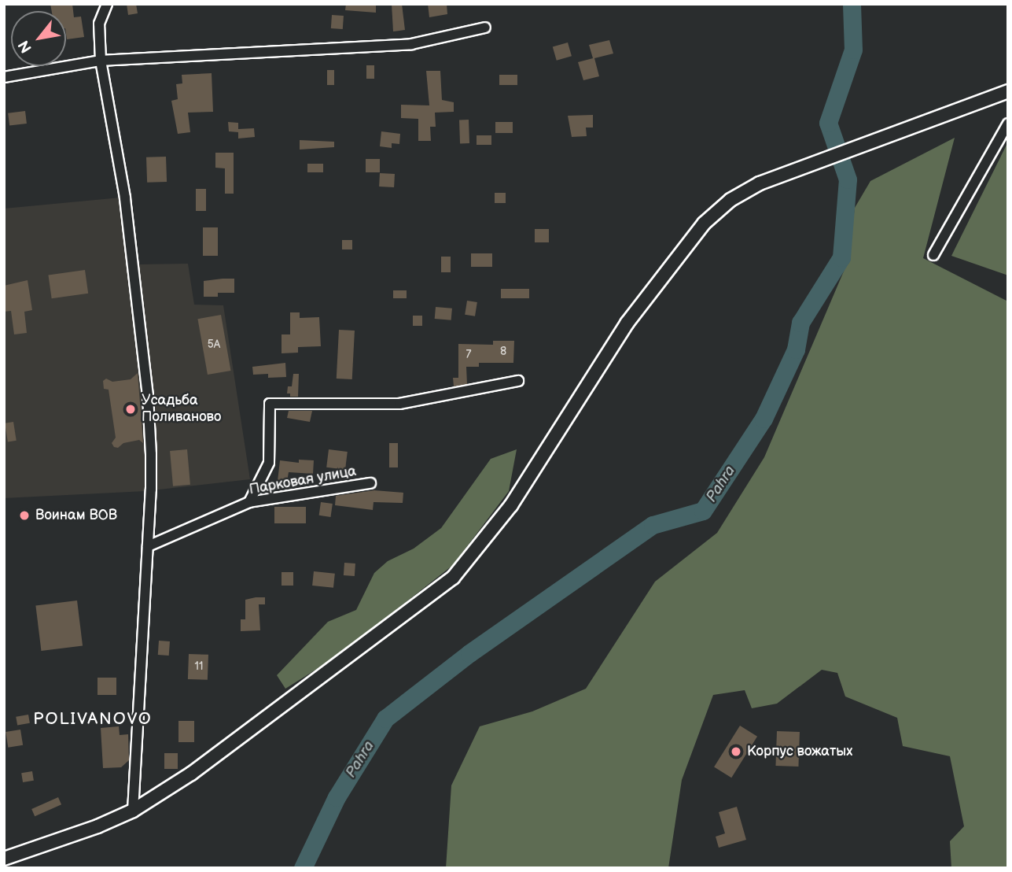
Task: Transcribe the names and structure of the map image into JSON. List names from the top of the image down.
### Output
{
  "streets": {
    "street": ["Парковая улица"]
  },
  "districts": ["POLIVANOVO"],
  "water": ["Pahra"],
  "places": ["Усадьба Поливаново", "Воинам ВОВ", "Корпус вожатых"],
  "house_numbers": [
    "5А",
    "8",
    "7",
    "11"
  ],
  "north": "bottom left"
}
